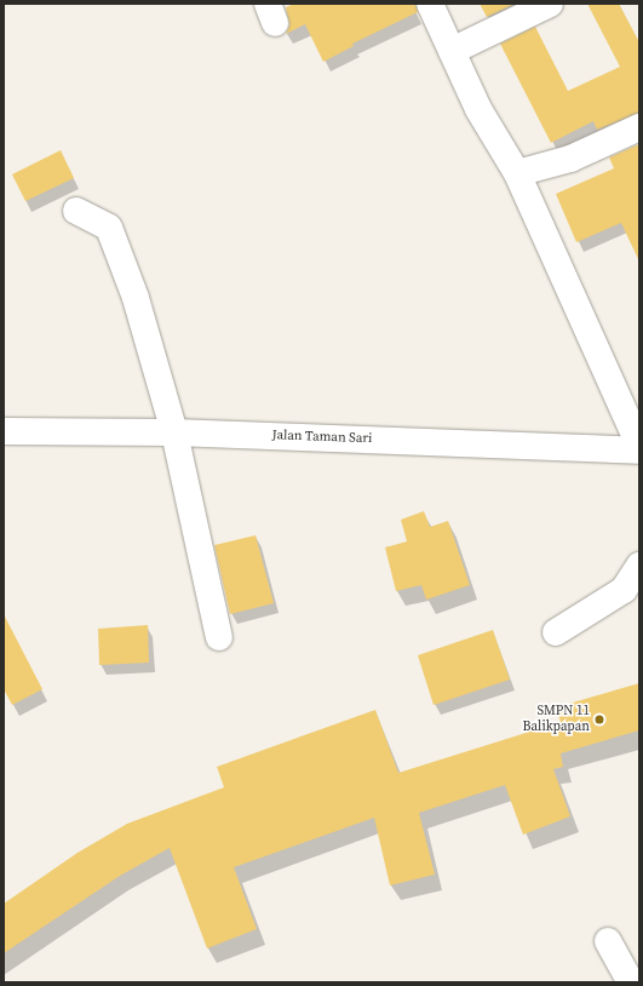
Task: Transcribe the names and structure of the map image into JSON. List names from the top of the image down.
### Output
{
  "streets": {
    "street": ["Jalan Taman Sari"]
  },
  "places": ["SMPN 11 Balikpapan"]
}
